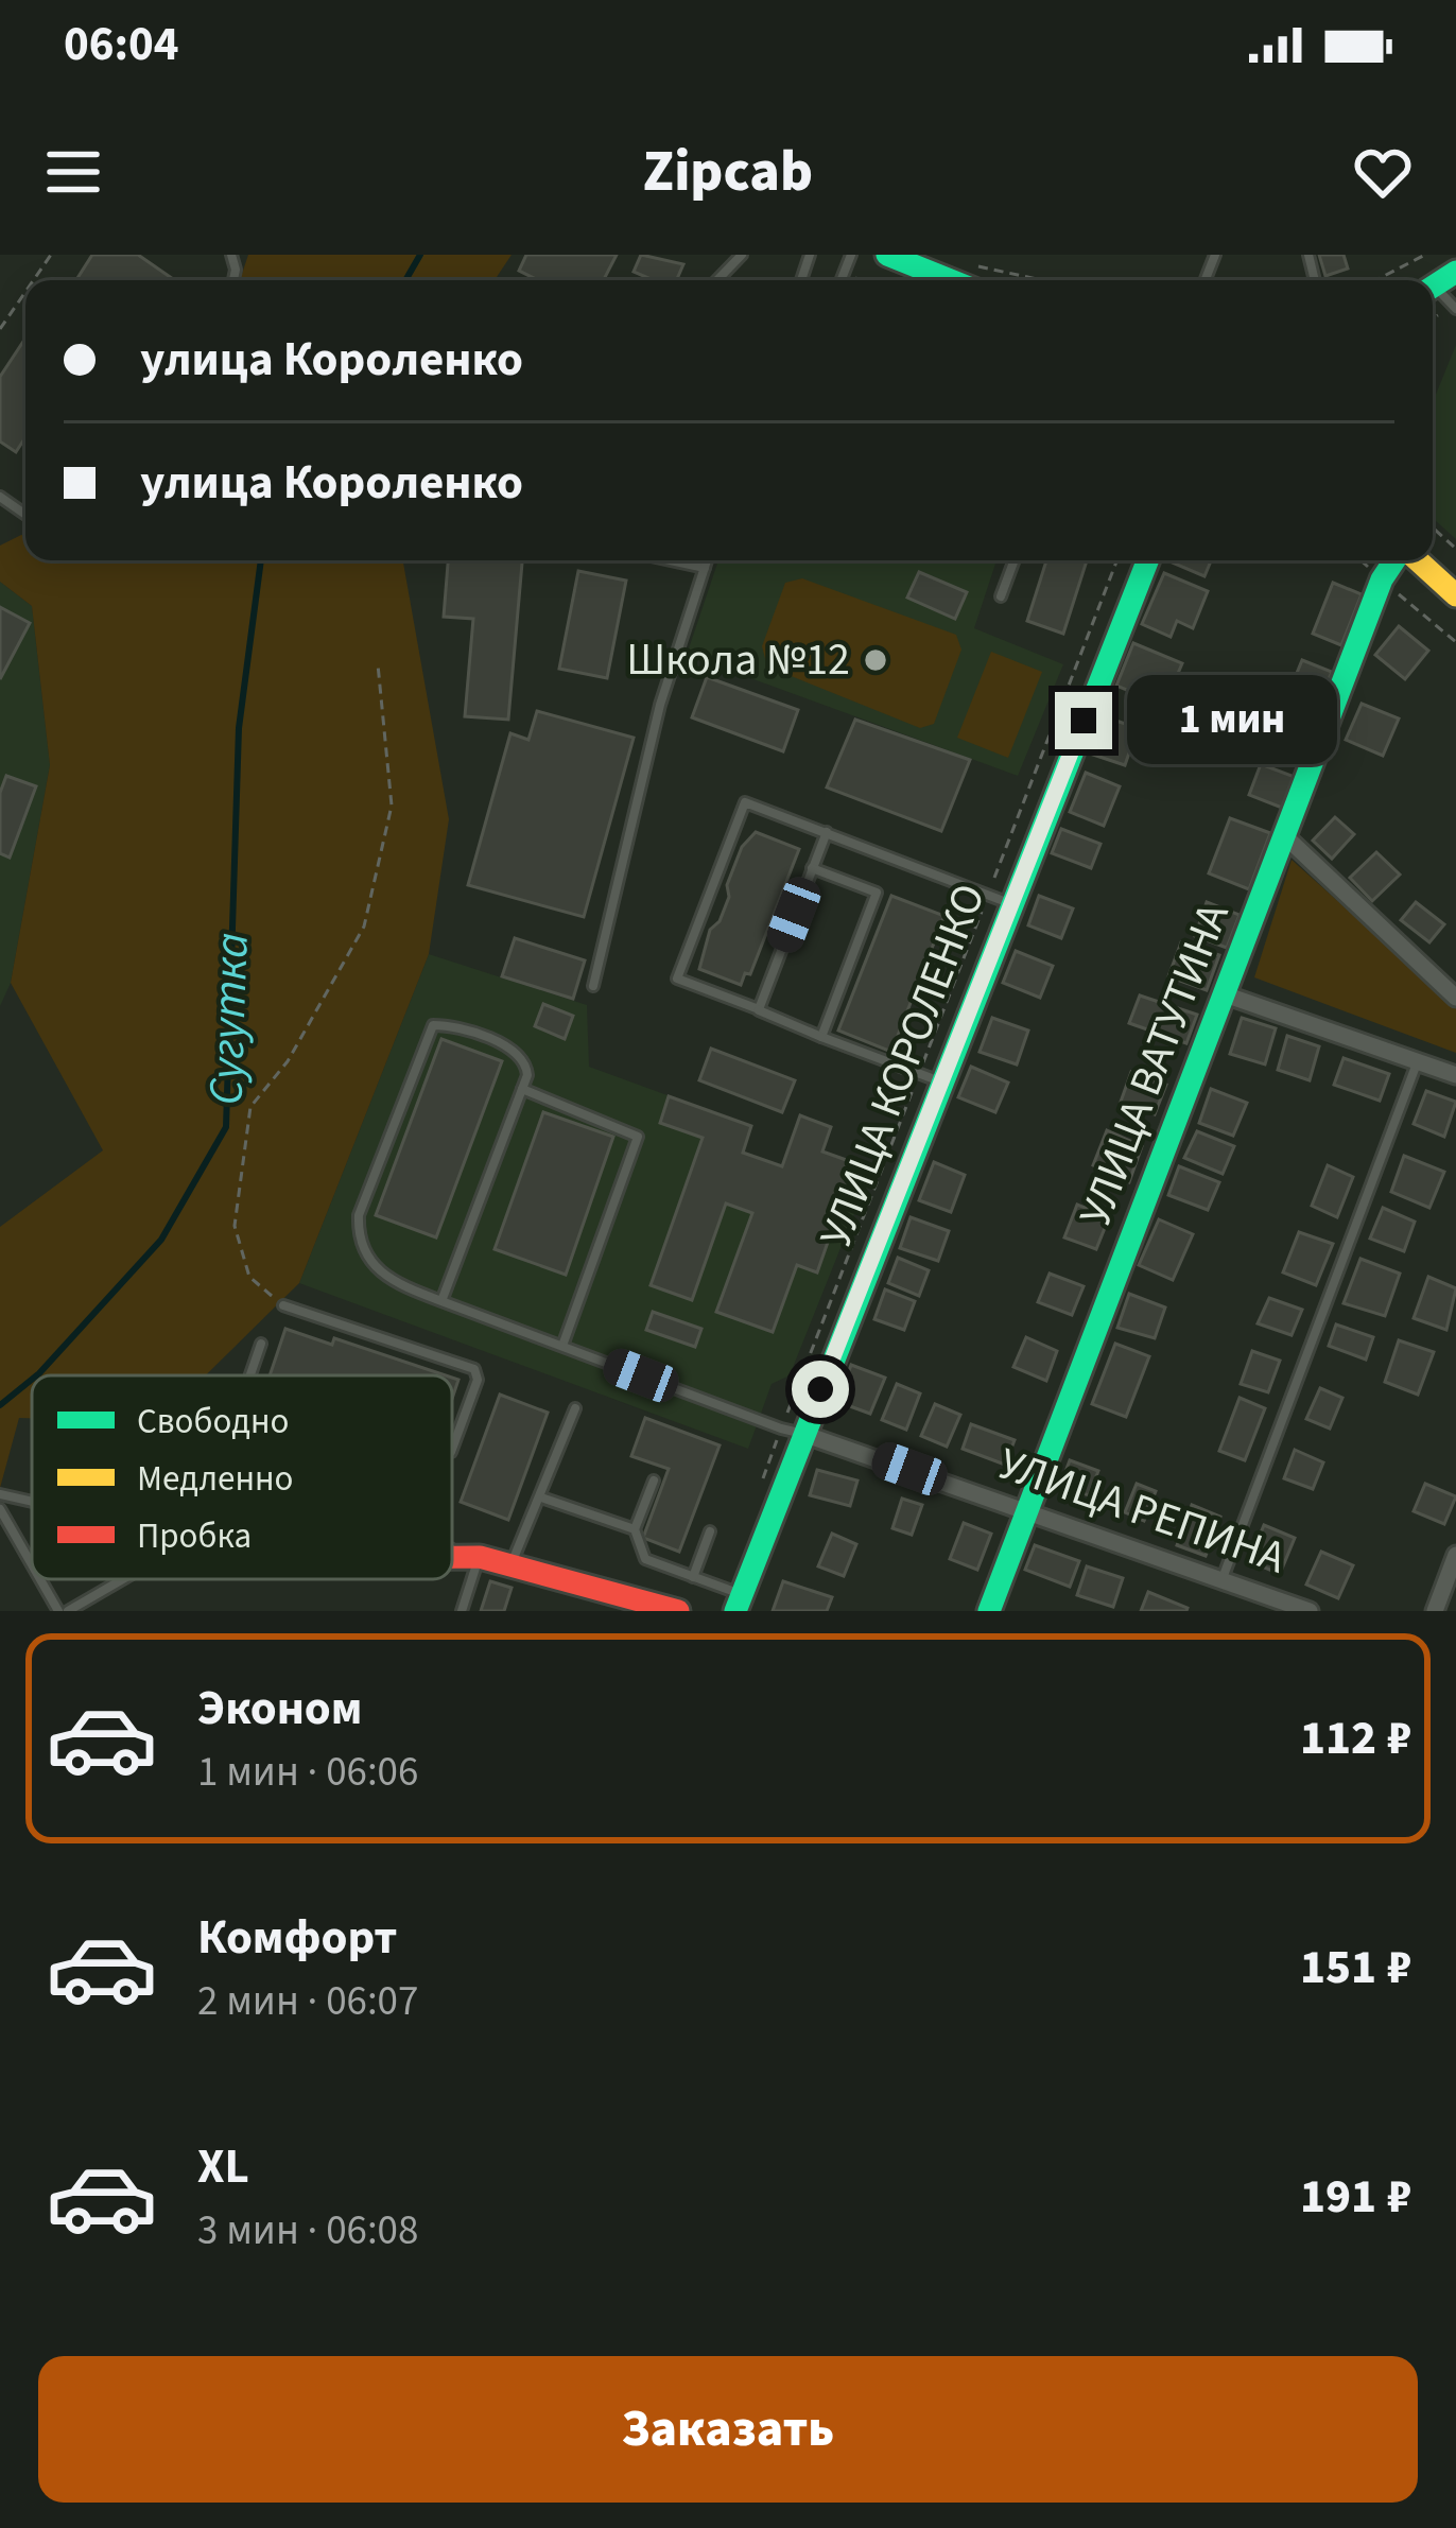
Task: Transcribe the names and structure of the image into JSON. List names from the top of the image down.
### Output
{
  "streets": {
    "street": ["УЛИЦА ВАТУТИНА", "УЛИЦА КОРОЛЕНКО", "УЛИЦА РЕПИНА"]
  },
  "crossings": [
    ["УЛИЦА ВАТУТИНА", "УЛИЦА РЕПИНА"],
    ["УЛИЦА КОРОЛЕНКО", "УЛИЦА РЕПИНА"]
  ],
  "water": ["Сугутка"],
  "places": ["Школа №12"],
  "legend": ["Свободно", "Медленно", "Пробка"],
  "page": {
    "status": "06:04",
    "header": "Zipcab",
    "banner": ["улица Короленко", "улица Короленко"],
    "bubble": "1 мин",
    "list": [
      {
        "name": "Эконом",
        "note": "1 мин · 06:06",
        "value": "112 ₽"
      },
      {
        "name": "Комфорт",
        "note": "2 мин · 06:07",
        "value": "151 ₽"
      },
      {
        "name": "XL",
        "note": "3 мин · 06:08",
        "value": "191 ₽"
      }
    ],
    "buttons": "Заказать"
  }
}
